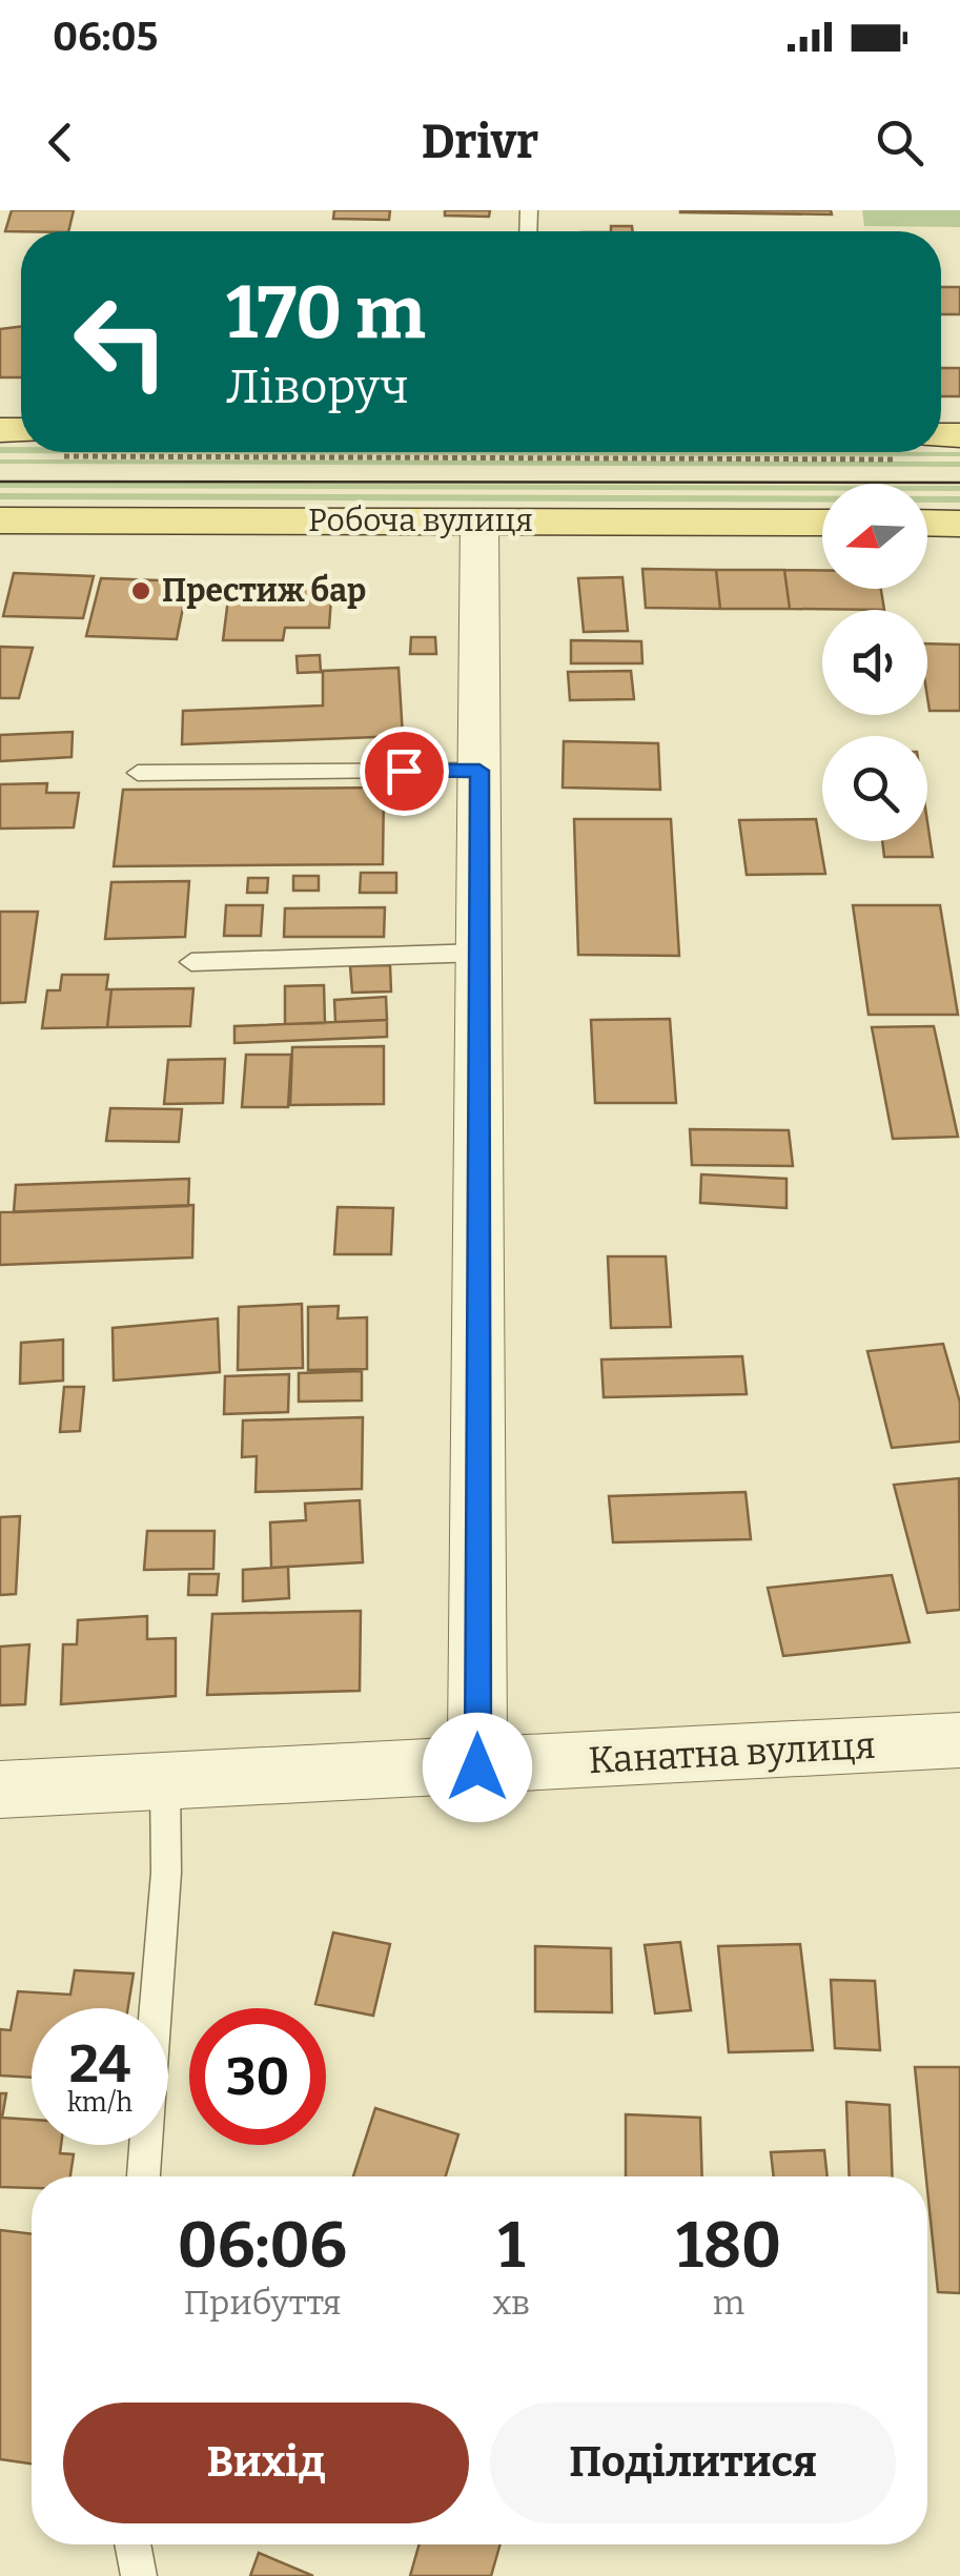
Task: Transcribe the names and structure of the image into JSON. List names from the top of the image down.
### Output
{
  "streets": {
    "main road": ["Робоча вулиця"],
    "street": ["Канатна вулиця"]
  },
  "places": ["Престиж бар"],
  "north": "left",
  "page": {
    "status": "06:05",
    "header": "Drivr",
    "turn": ["170 m", "Ліворуч"],
    "speed": "24 km/h",
    "limit": "30",
    "eta": [
      "06:06",
      "Прибуття",
      "1",
      "хв",
      "180",
      "m"
    ],
    "buttons": ["Вихід", "Поділитися"]
  }
}
